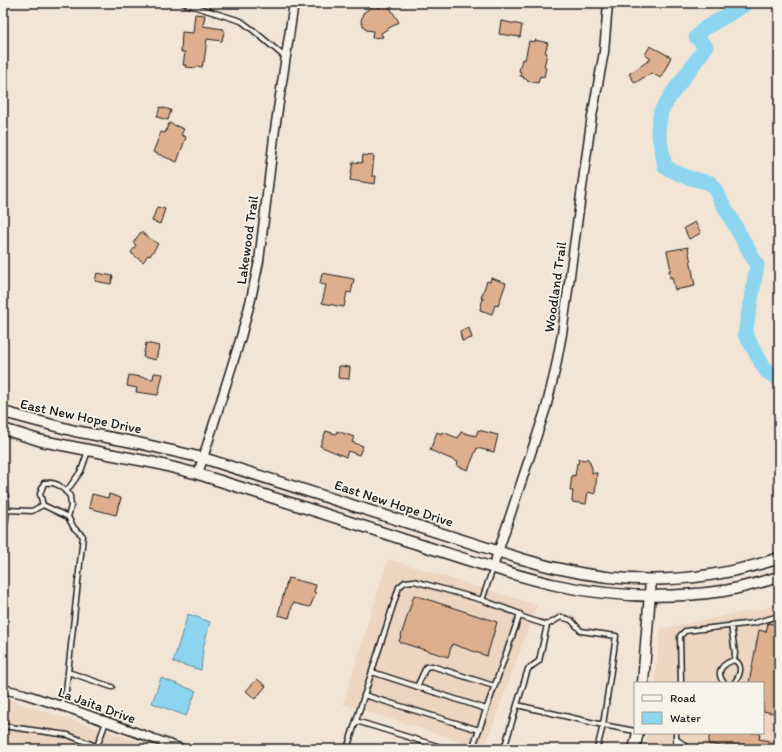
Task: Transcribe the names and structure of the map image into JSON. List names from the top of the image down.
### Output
{
  "streets": {
    "street": [
      "Lakewood Trail",
      "Woodland Trail",
      "East New Hope Drive",
      "La Jaita Drive"
    ]
  },
  "crossings": [
    ["Lakewood Trail", "East New Hope Drive"],
    ["Woodland Trail", "East New Hope Drive"]
  ],
  "legend": ["Road", "Water"]
}
